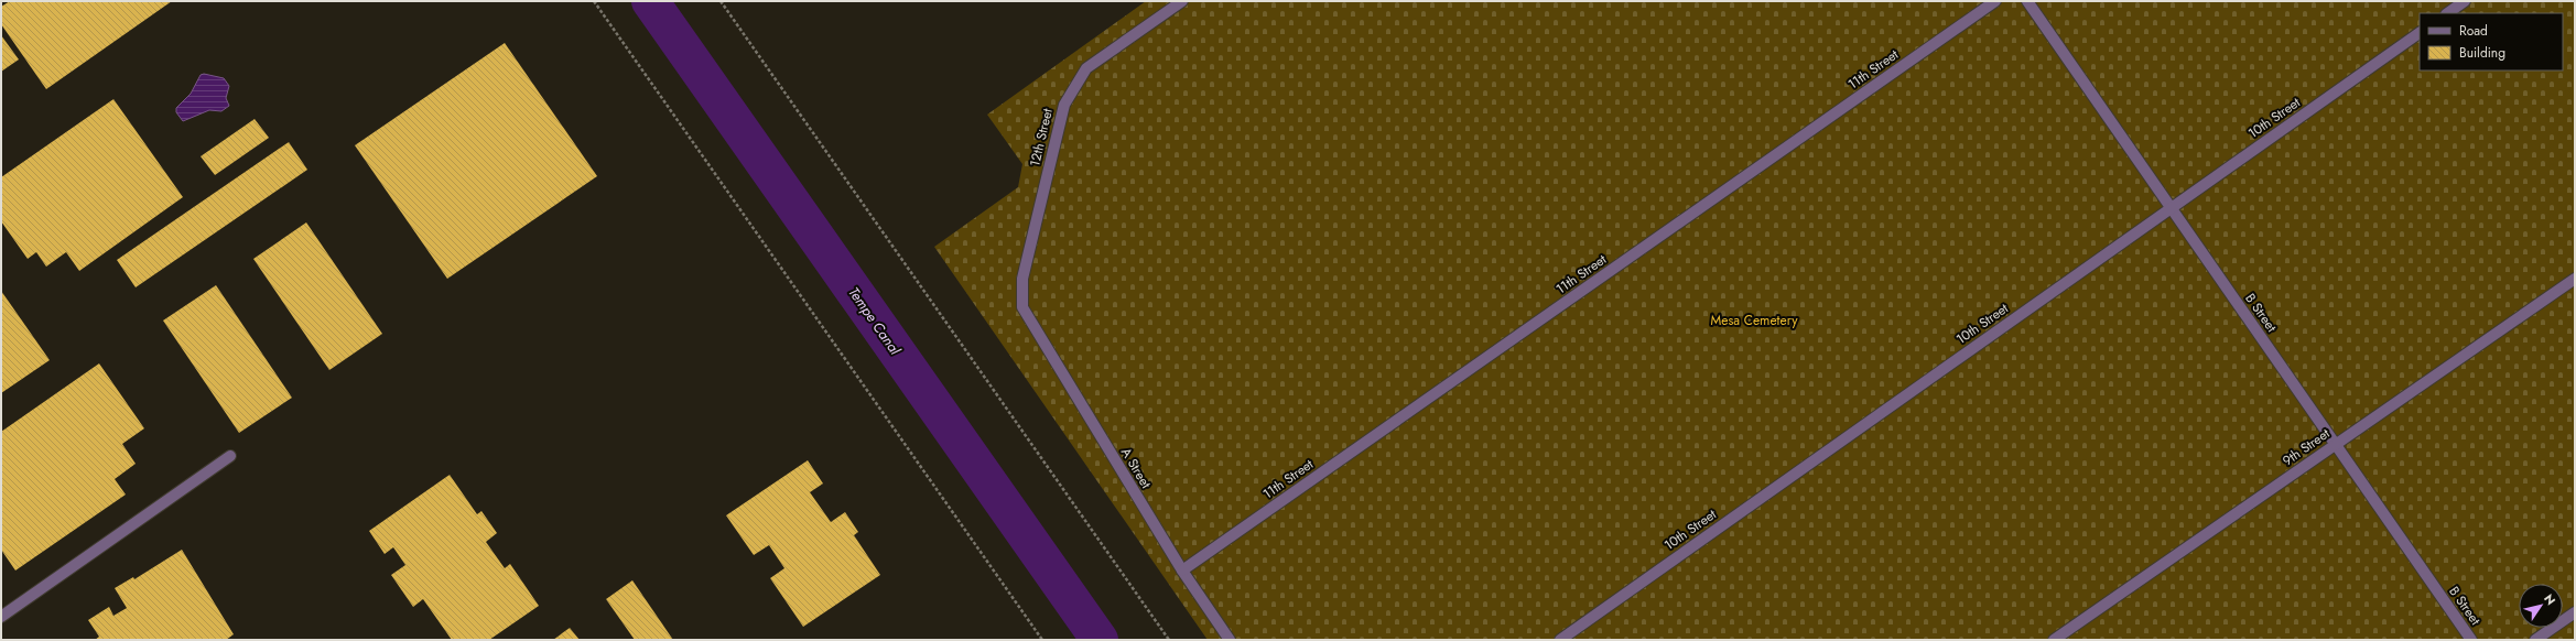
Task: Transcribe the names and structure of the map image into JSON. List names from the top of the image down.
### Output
{
  "streets": {
    "lane": [
      "11th Street",
      "10th Street",
      "12th Street",
      "B Street",
      "9th Street",
      "A Street"
    ]
  },
  "crossings": [
    ["11th Street", "A Street"],
    ["10th Street", "B Street"],
    ["12th Street", "A Street"],
    ["B Street", "9th Street"]
  ],
  "water": ["Tempe Canal"],
  "parks": ["Mesa Cemetery"],
  "legend": ["Road", "Building"],
  "north": "top right"
}
